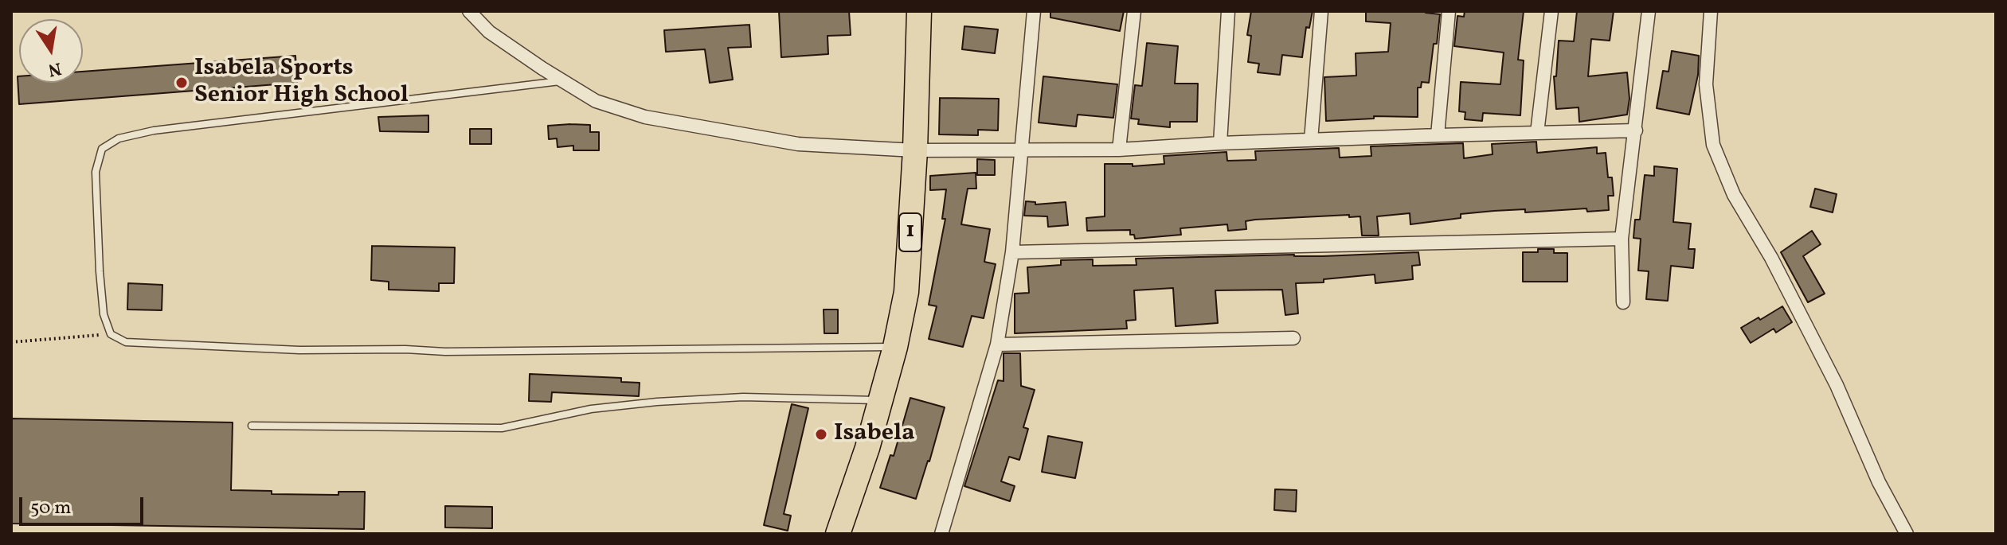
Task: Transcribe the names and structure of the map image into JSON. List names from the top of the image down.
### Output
{
  "streets": {
    "highway": ["1"]
  },
  "places": ["Isabela Sports Senior High School", "Isabela"],
  "scale_bar": "50 m",
  "north": "bottom"
}
